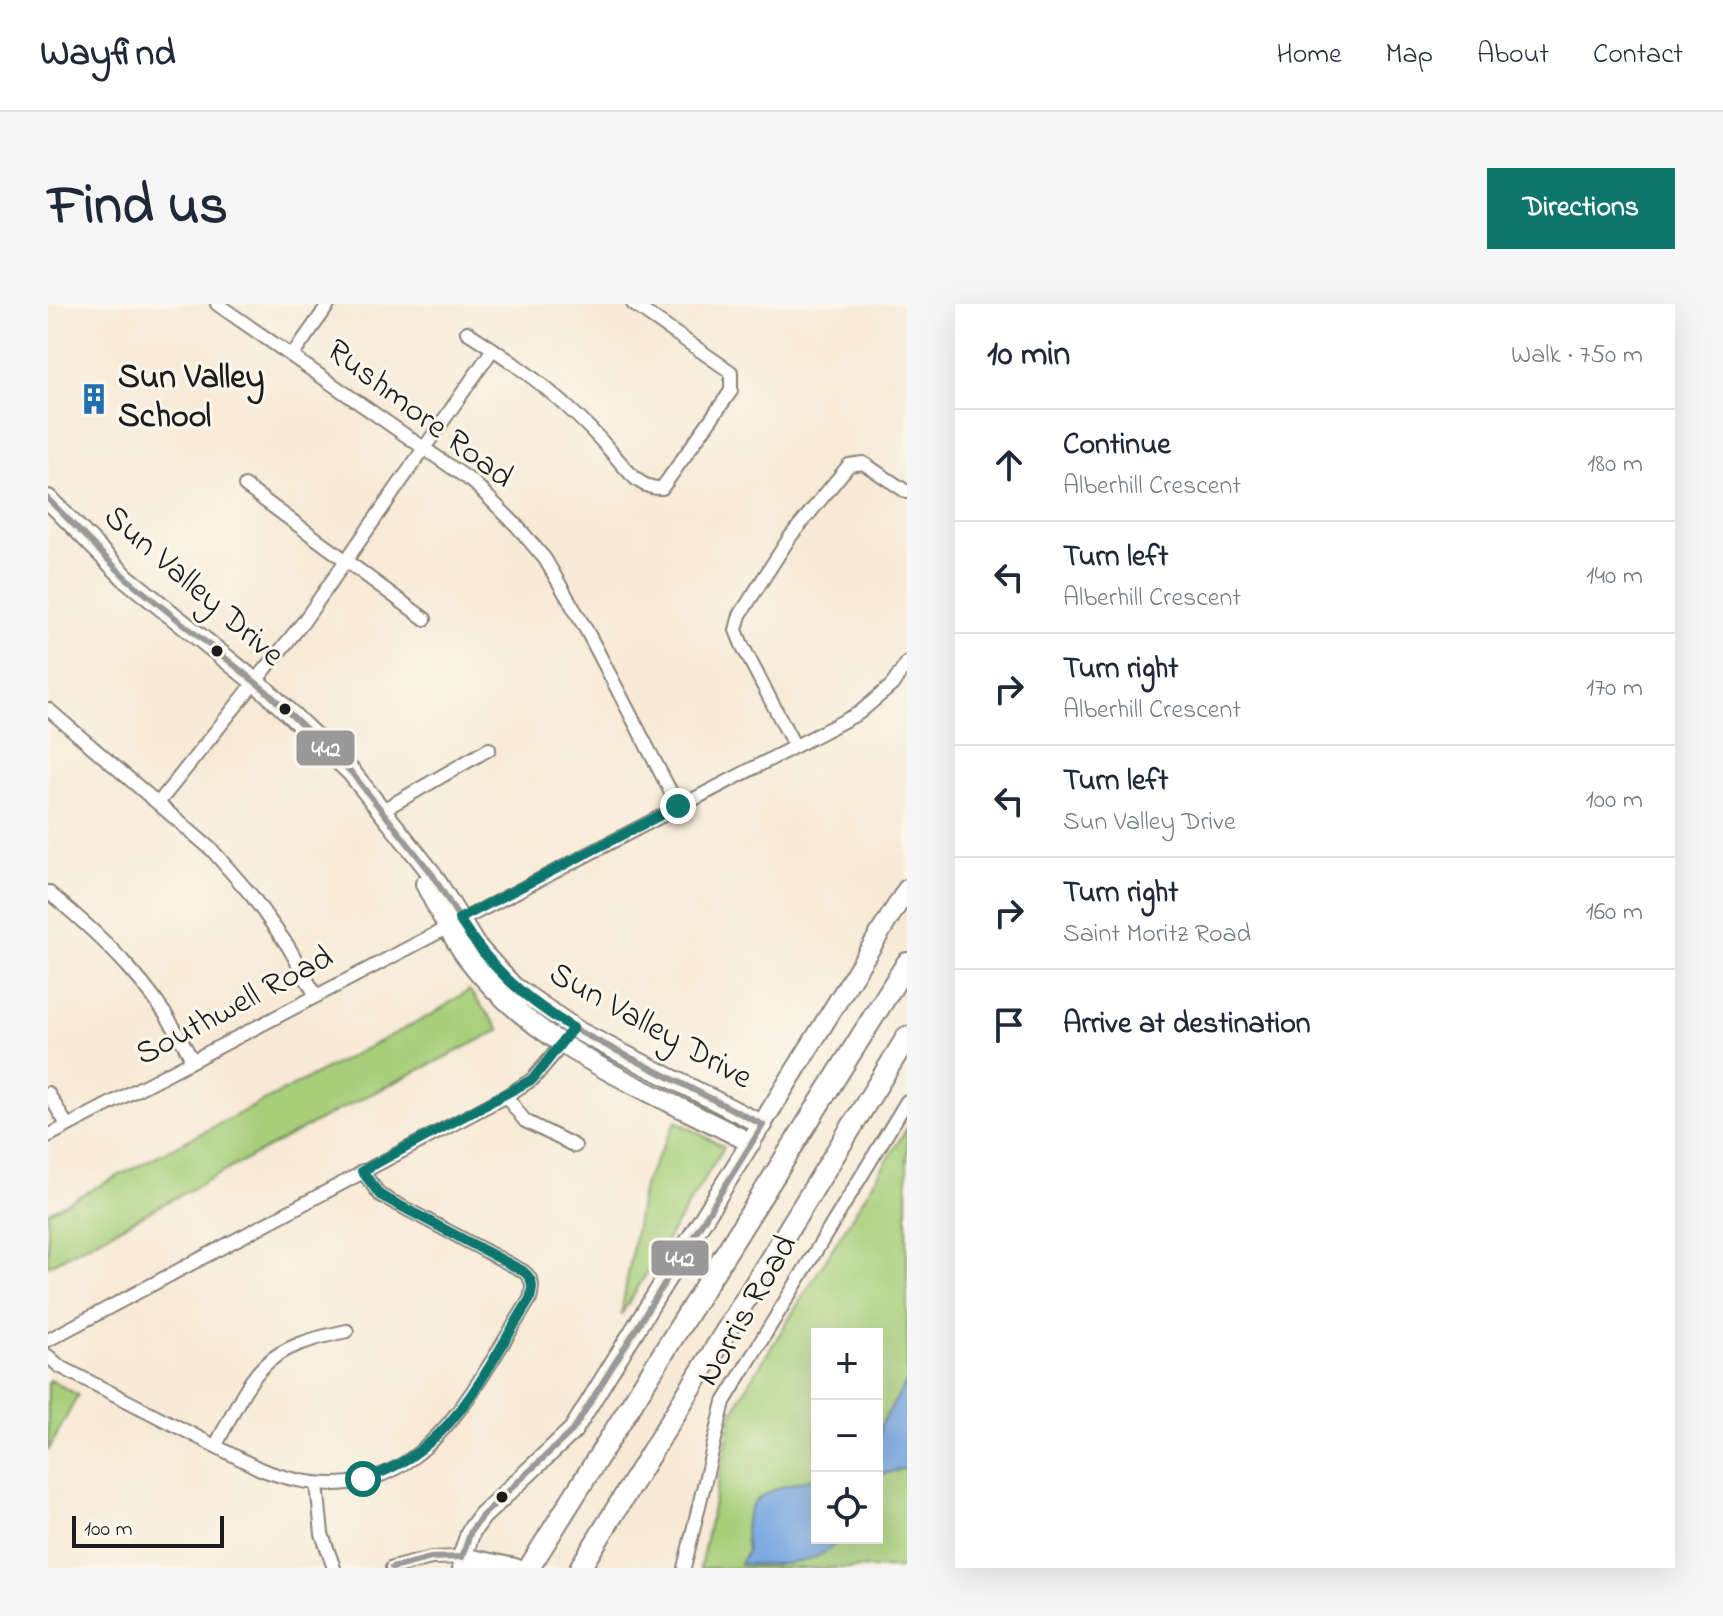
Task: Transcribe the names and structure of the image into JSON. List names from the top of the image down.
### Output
{
  "streets": {
    "street": [
      "Rushmore Road",
      "Sun Valley Drive",
      "Southwell Road",
      "Norris Road"
    ]
  },
  "crossings": [
    ["Rushmore Road", "Southwell Road"],
    ["Sun Valley Drive", "Southwell Road"]
  ],
  "places": {
    "building": ["Sun Valley School"]
  },
  "lines": ["transit line 442"],
  "scale_bar": "100 m",
  "page": {
    "header": "Wayfind",
    "nav": [
      "Home",
      "Map",
      "About",
      "Contact"
    ],
    "title": "Find us",
    "buttons": "Directions",
    "heading": ["10 min", "Walk · 750 m"],
    "list": [
      ["Continue", "Alberhill Crescent", "180 m"],
      ["Turn left", "Alberhill Crescent", "140 m"],
      ["Turn right", "Alberhill Crescent", "170 m"],
      ["Turn left", "Sun Valley Drive", "100 m"],
      ["Turn right", "Saint Moritz Road", "160 m"],
      "Arrive at destination"
    ],
    "map_buttons": ["+", "−"],
    "scale": "100 m"
  }
}
